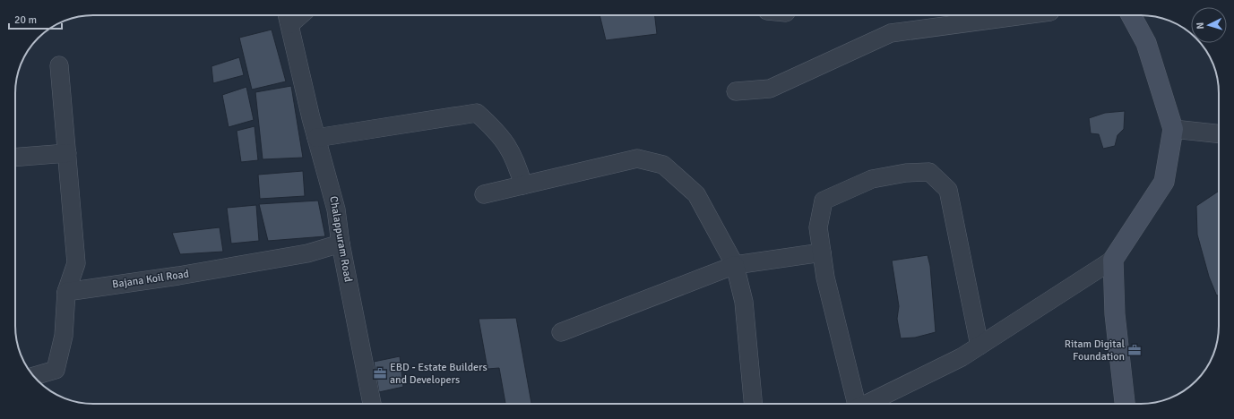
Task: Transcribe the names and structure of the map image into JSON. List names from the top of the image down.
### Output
{
  "streets": {
    "street": ["Chalappuram Road", "Bajana Koil Road"]
  },
  "crossings": [
    ["Chalappuram Road", "Bajana Koil Road"]
  ],
  "places": {
    "office": ["Ritam Digital Foundation", "EBD - Estate Builders and Developers"]
  },
  "scale_bar": "20 m",
  "north": "left"
}
